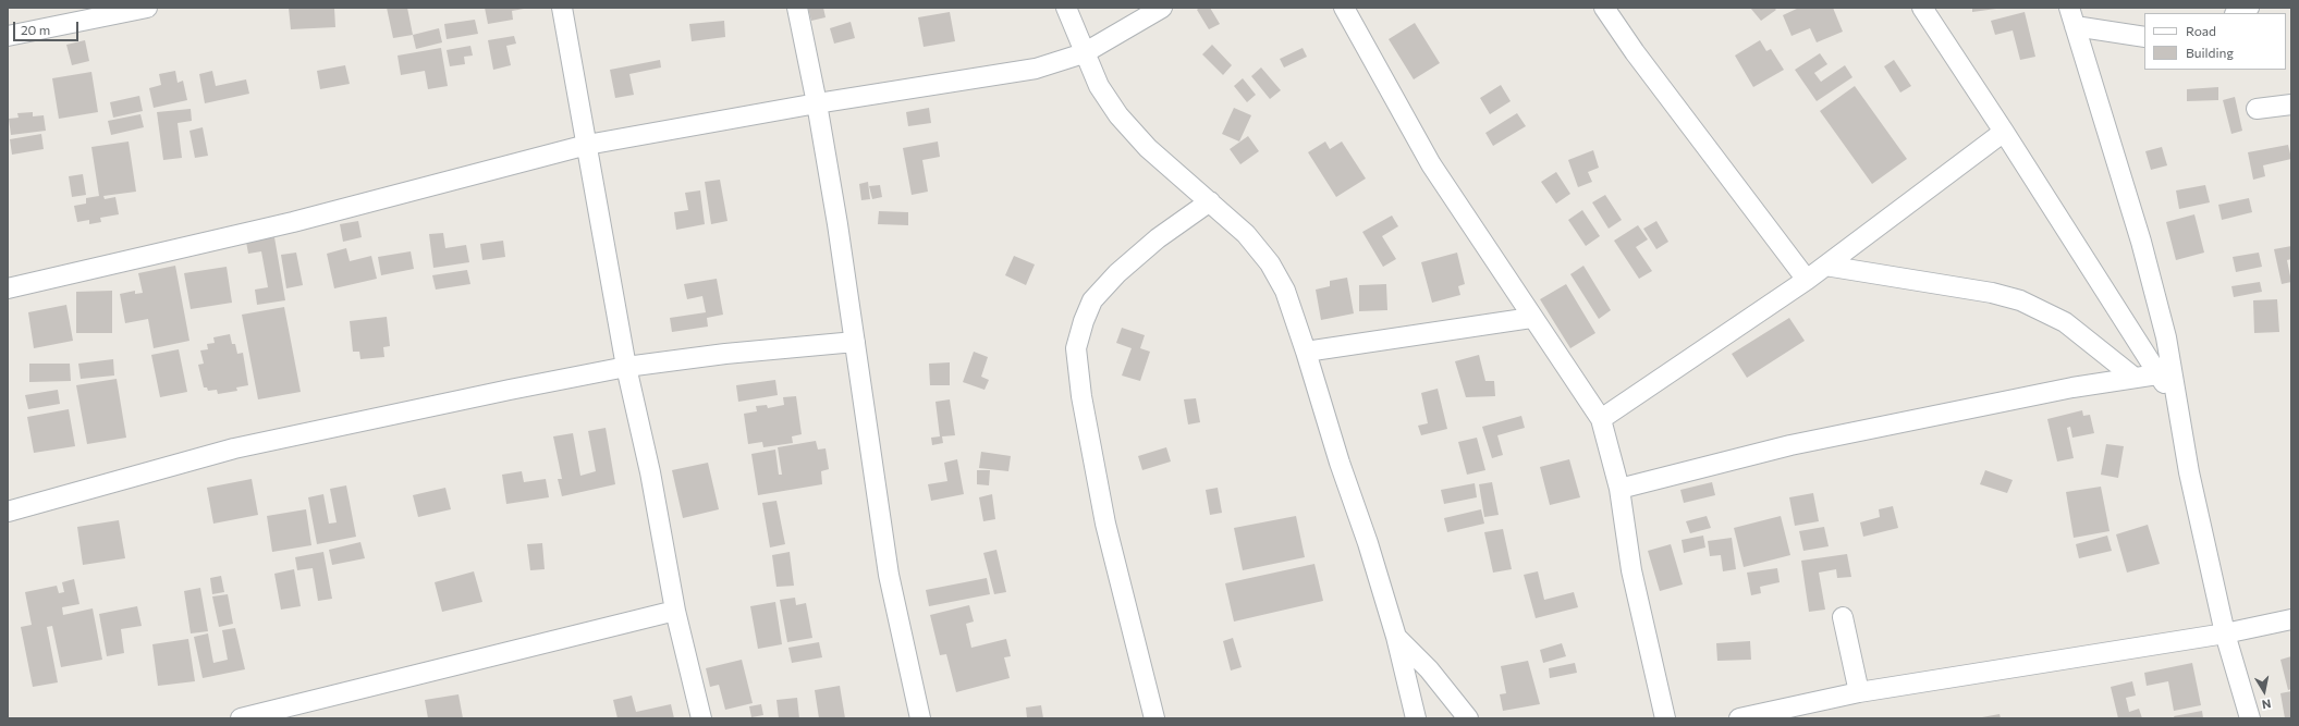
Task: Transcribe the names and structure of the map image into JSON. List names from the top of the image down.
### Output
{
  "legend": ["Road", "Building"],
  "scale_bar": "20 m",
  "north": "bottom"
}
